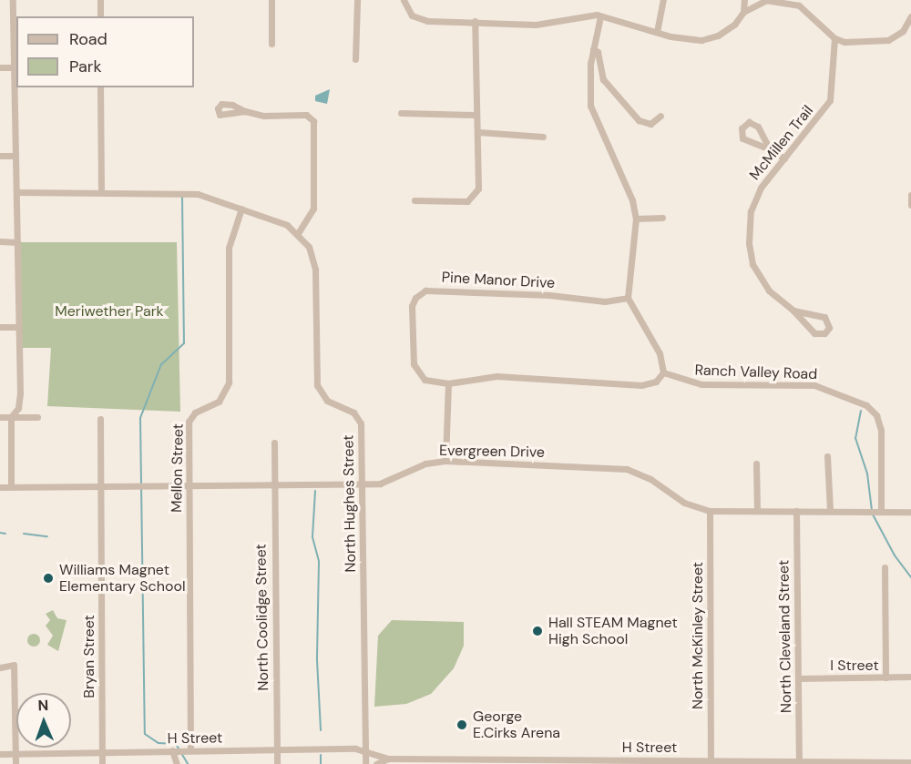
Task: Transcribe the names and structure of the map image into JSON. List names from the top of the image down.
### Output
{
  "streets": {
    "street": [
      "McMillen Trail",
      "Pine Manor Drive",
      "Ranch Valley Road",
      "Evergreen Drive",
      "Mellon Street",
      "North Hughes Street",
      "North Coolidge Street",
      "North McKinley Street",
      "North Cleveland Street",
      "Bryan Street",
      "I Street",
      "H Street"
    ]
  },
  "crossings": [
    ["Pine Manor Drive", "Ranch Valley Road"],
    ["Ranch Valley Road", "Evergreen Drive"],
    ["Evergreen Drive", "Mellon Street"],
    ["Evergreen Drive", "North Hughes Street"],
    ["Evergreen Drive", "North Coolidge Street"],
    ["Evergreen Drive", "North McKinley Street"],
    ["Evergreen Drive", "North Cleveland Street"],
    ["Evergreen Drive", "Bryan Street"],
    ["Mellon Street", "H Street"],
    ["North Hughes Street", "H Street"],
    ["North Coolidge Street", "H Street"],
    ["North McKinley Street", "H Street"],
    ["North Cleveland Street", "I Street"],
    ["North Cleveland Street", "H Street"],
    ["Bryan Street", "H Street"]
  ],
  "parks": ["Meriwether Park"],
  "places": ["Williams Magnet Elementary School", "Hall STEAM Magnet High School", "George E.Cirks Arena"],
  "legend": ["Road", "Park"],
  "north": "top"
}
